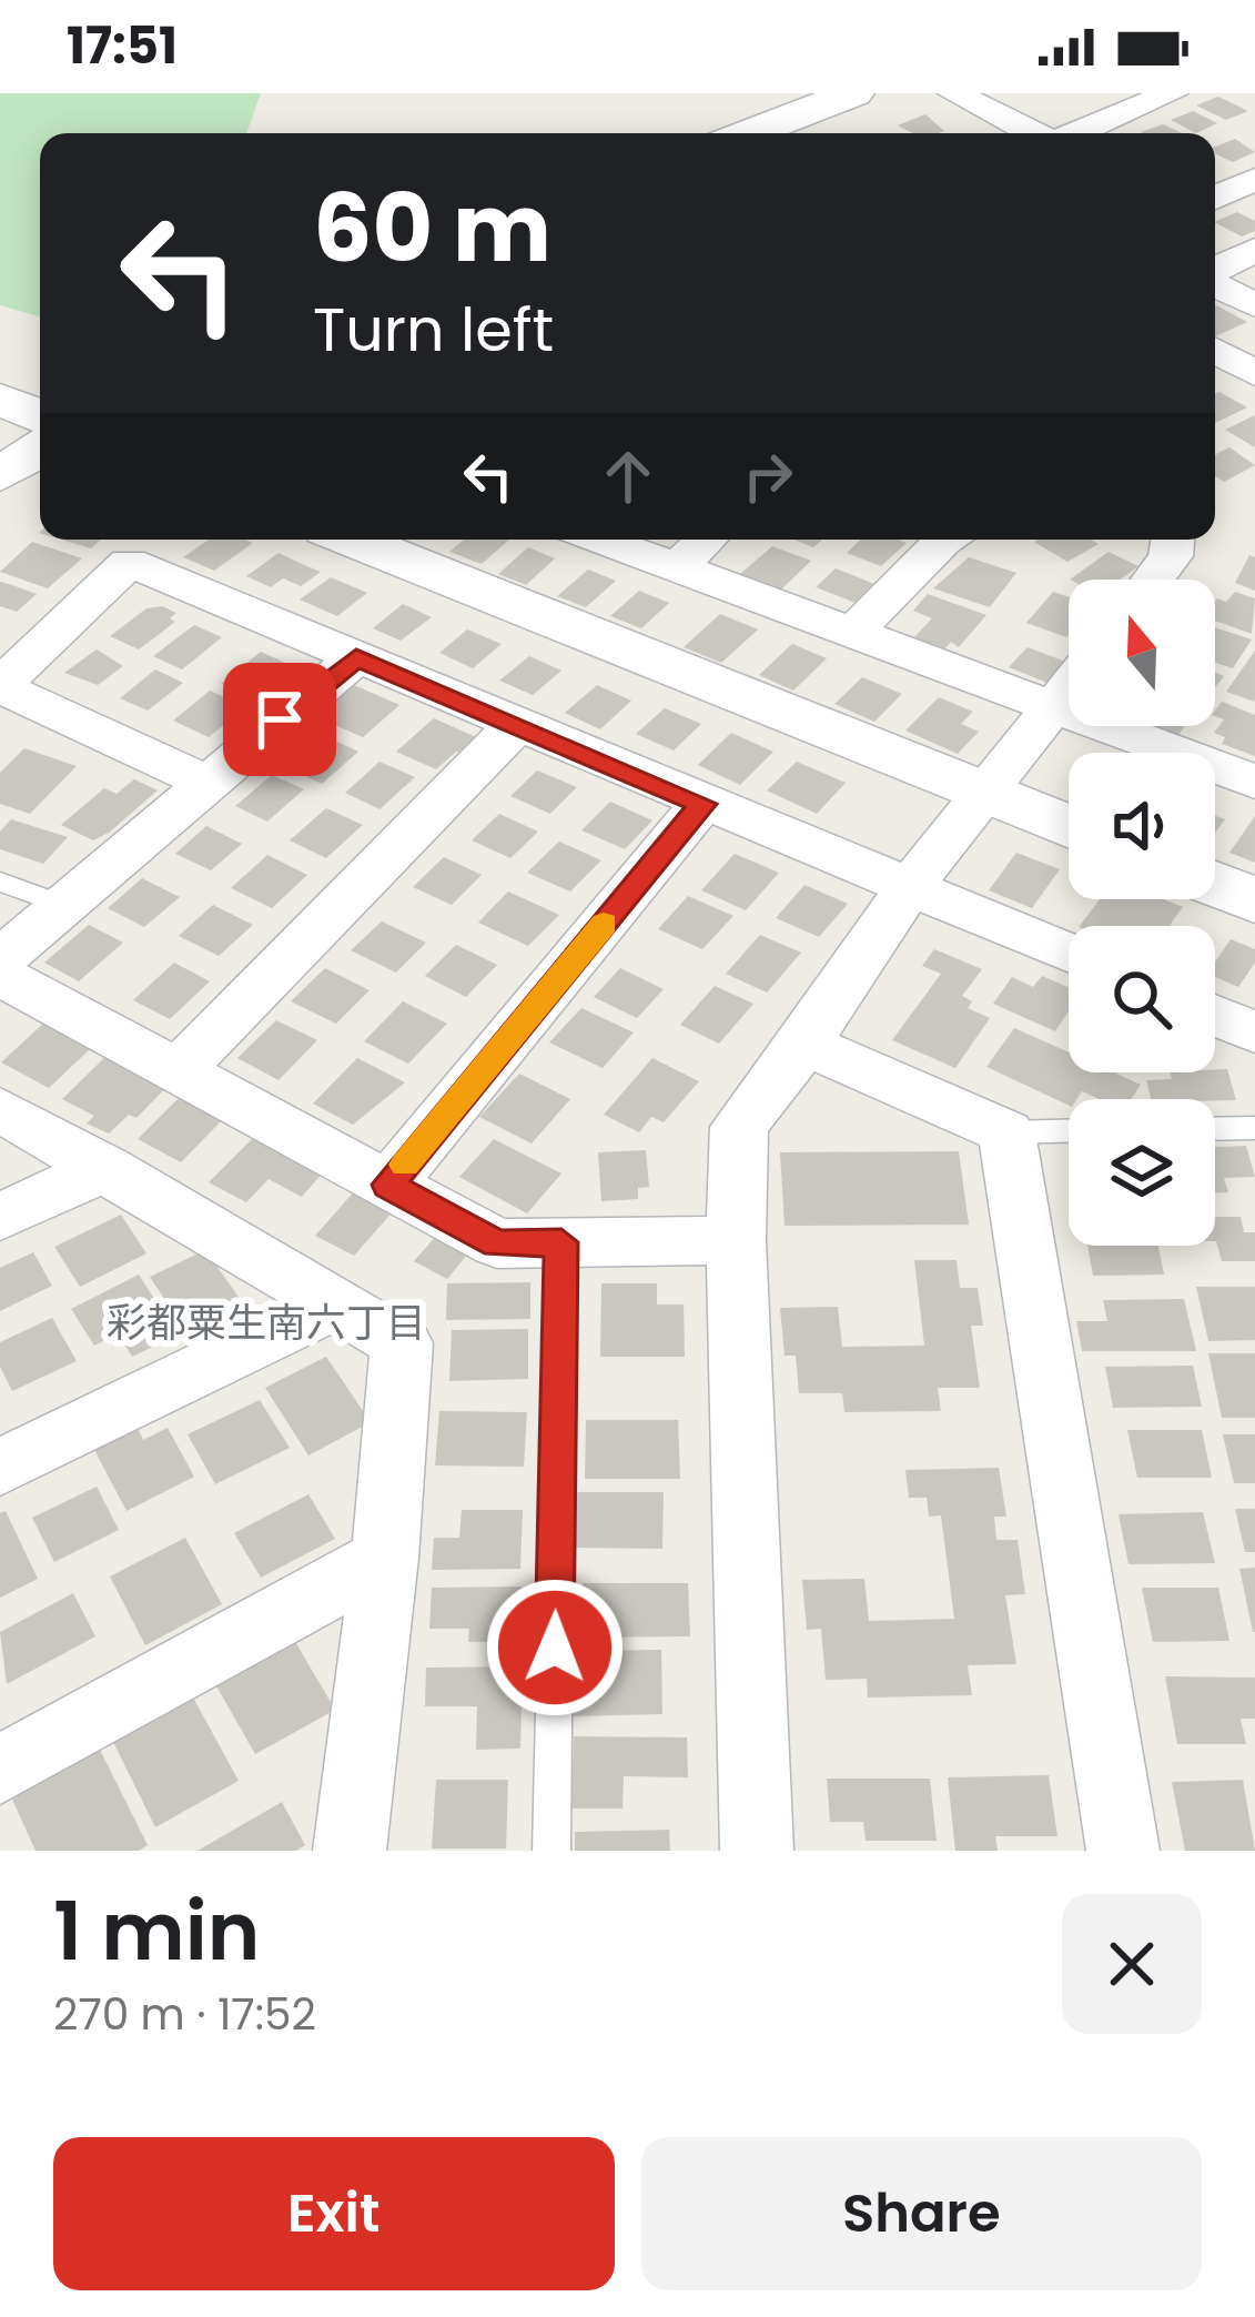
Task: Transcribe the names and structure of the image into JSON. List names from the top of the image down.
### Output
{
  "districts": ["彩都粟生南六丁目"],
  "north": "top",
  "page": {
    "status": "17:51",
    "turn": ["60 m", "Turn left"],
    "heading": ["1 min", "270 m · 17:52"],
    "buttons": ["Exit", "Share"]
  }
}
